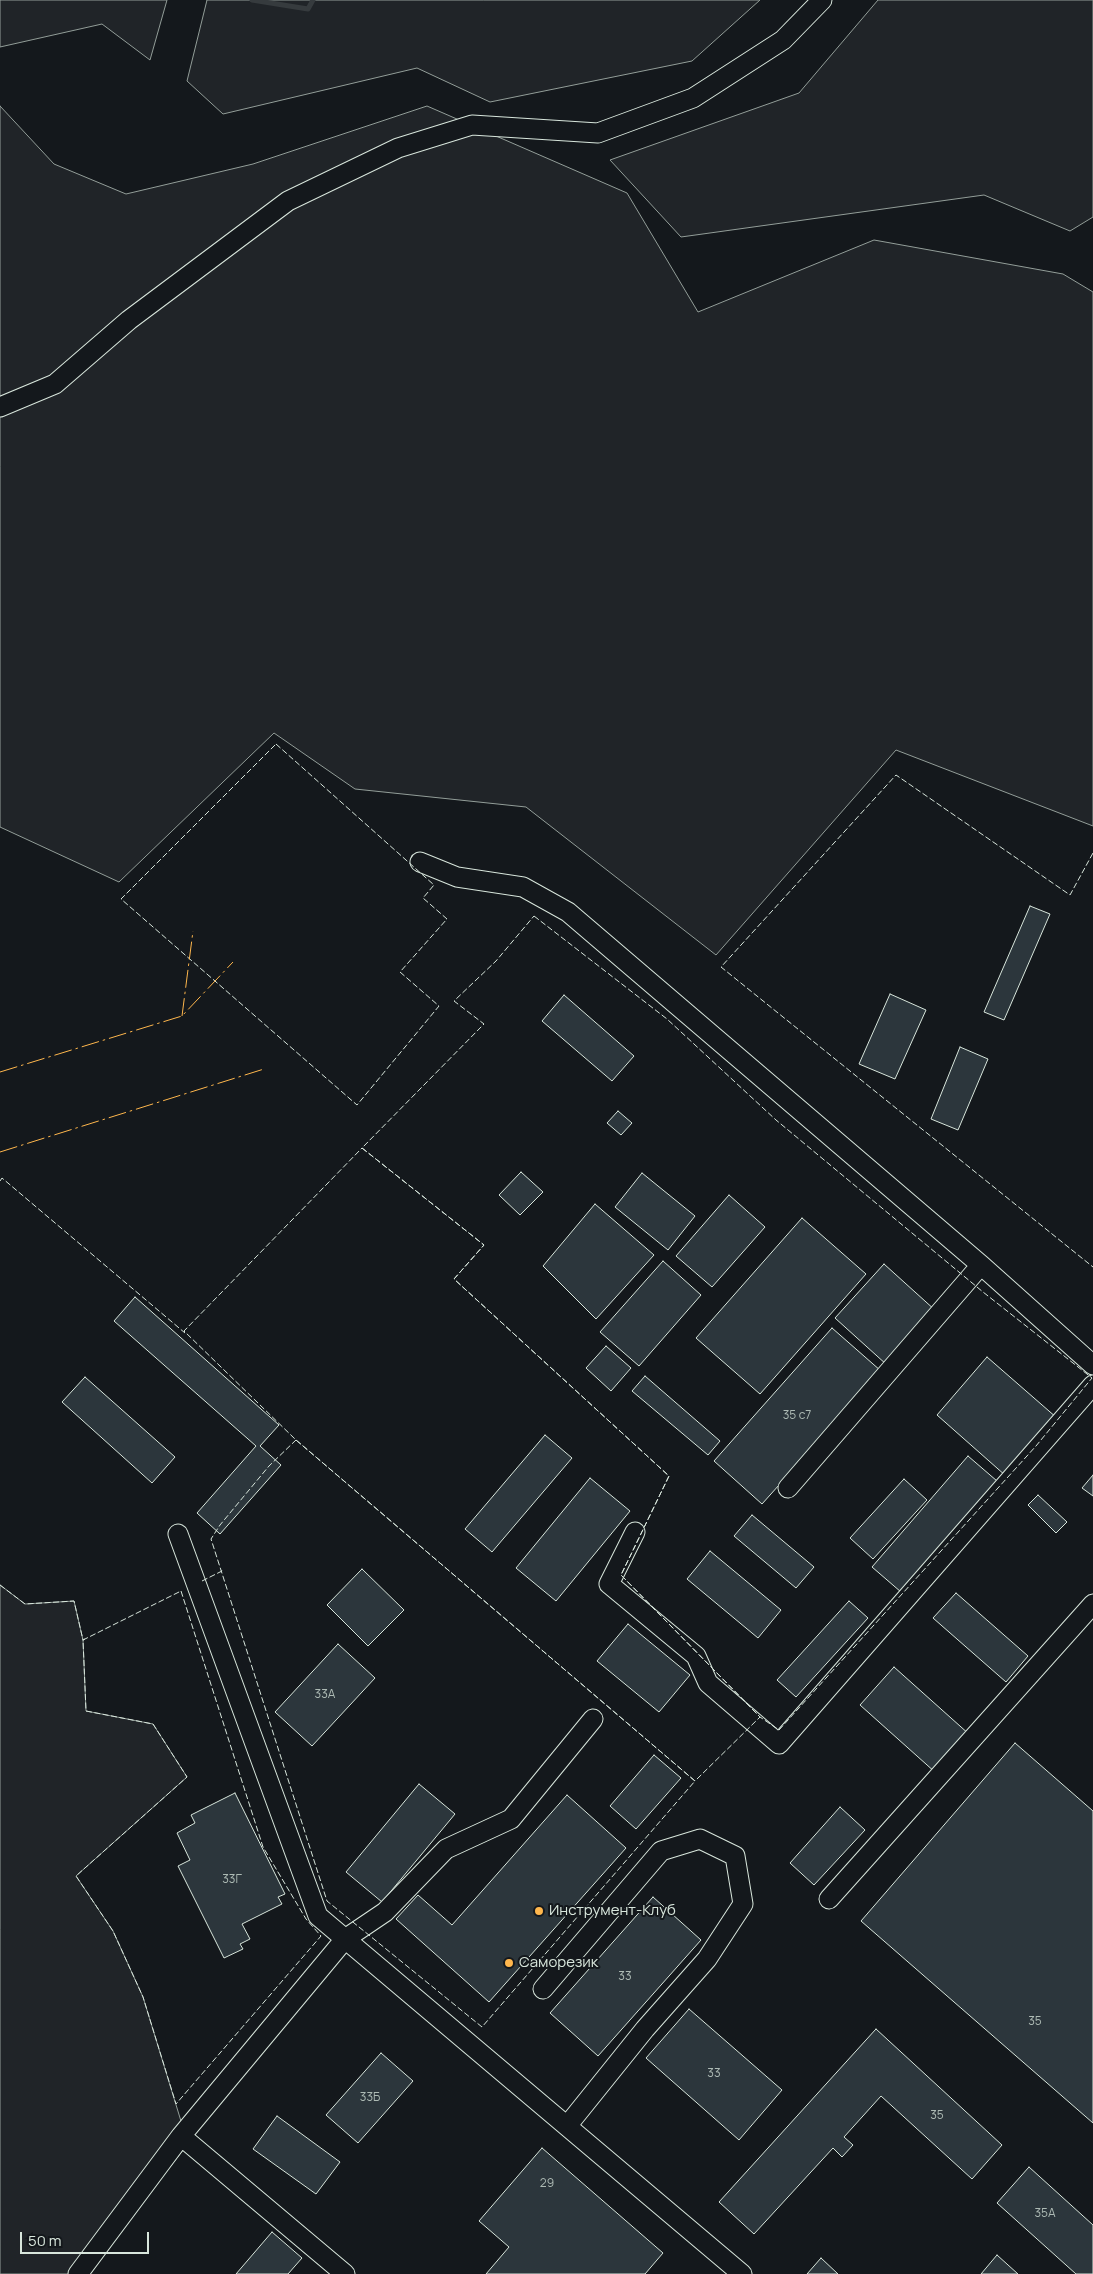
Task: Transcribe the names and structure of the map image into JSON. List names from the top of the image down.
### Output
{
  "places": ["Инструмент-Клуб", "Саморезик"],
  "house_numbers": [
    "35 c7",
    "33А",
    "33Г",
    "33",
    "35",
    "33",
    "33Б",
    "35",
    "29",
    "35А"
  ],
  "scale_bar": "50 m"
}
